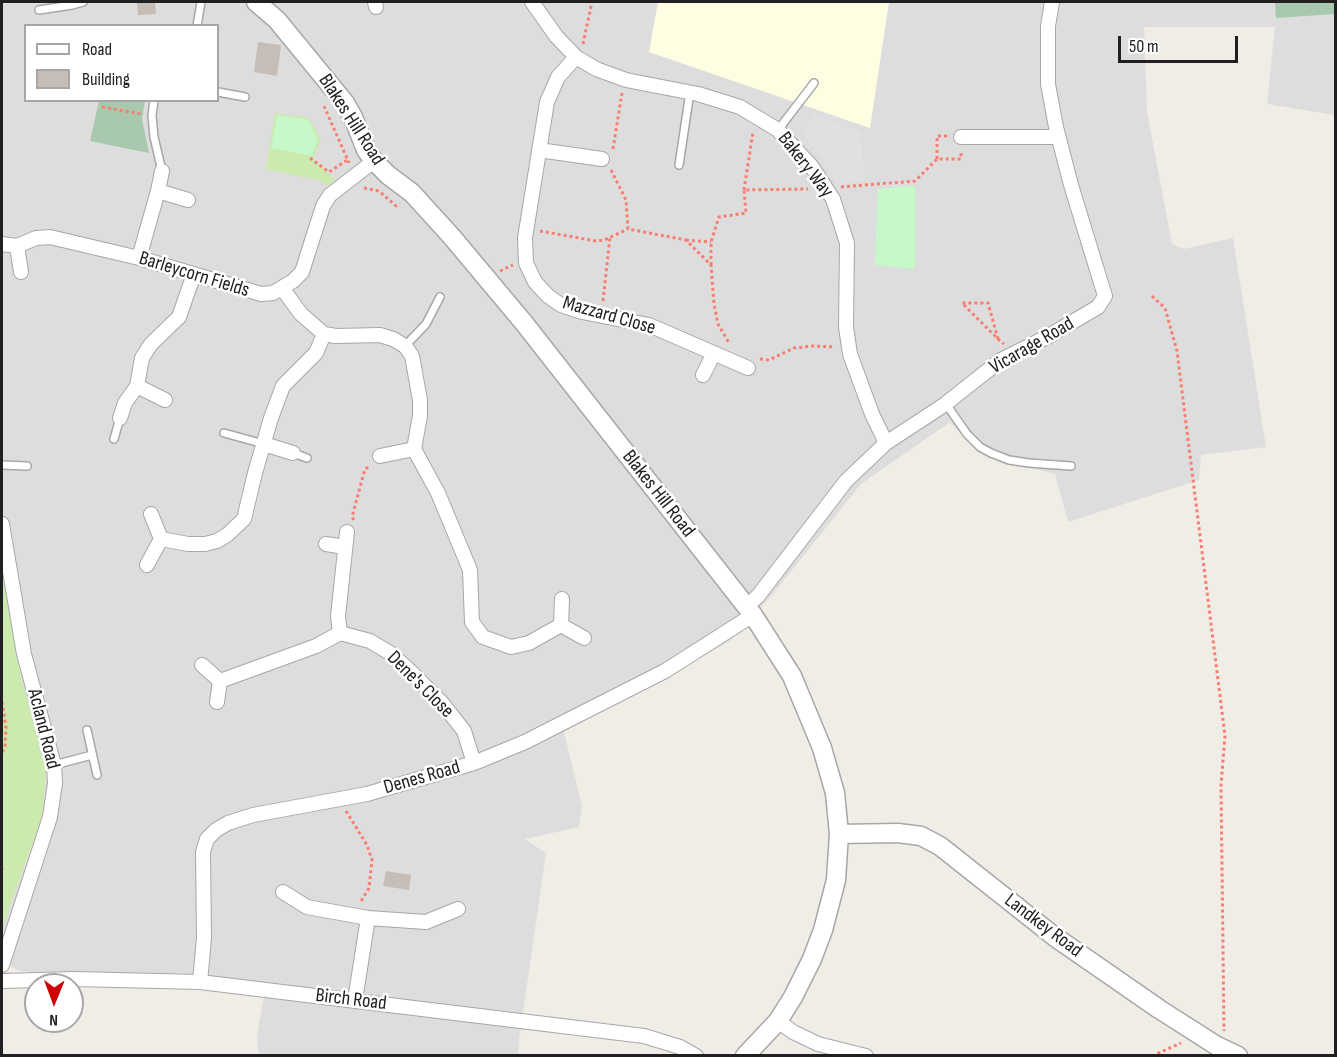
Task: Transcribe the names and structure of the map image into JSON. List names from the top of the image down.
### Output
{
  "streets": {
    "street": [
      "Blakes Hill Road",
      "Bakery Way",
      "Barleycorn Fields",
      "Mazzard Close",
      "Vicarage Road",
      "Dene's Close",
      "Acland Road",
      "Denes Road",
      "Landkey Road",
      "Birch Road"
    ]
  },
  "crossings": [
    ["Blakes Hill Road", "Vicarage Road"],
    ["Blakes Hill Road", "Denes Road"],
    ["Blakes Hill Road", "Landkey Road"],
    ["Bakery Way", "Vicarage Road"],
    ["Vicarage Road", "Denes Road"],
    ["Dene's Close", "Denes Road"],
    ["Denes Road", "Birch Road"]
  ],
  "legend": ["Road", "Building"],
  "scale_bar": "50 m",
  "north": "bottom"
}
